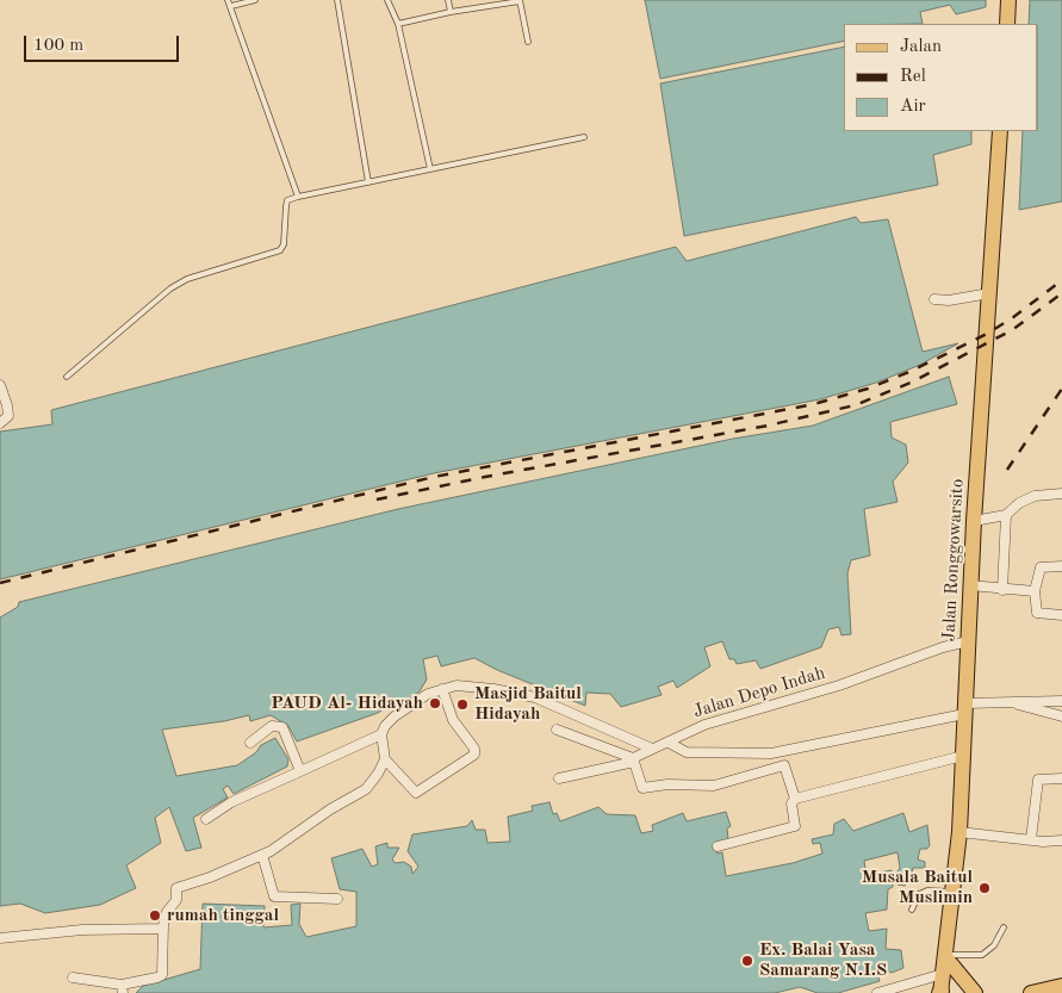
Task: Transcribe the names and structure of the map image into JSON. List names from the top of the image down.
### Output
{
  "streets": {
    "main road": ["Jalan Ronggowarsito"],
    "street": ["Jalan Depo Indah"]
  },
  "crossings": [
    ["Jalan Ronggowarsito", "Jalan Depo Indah"]
  ],
  "places": [
    "PAUD Al- Hidayah",
    "Masjid Baitul Hidayah",
    "Musala Baitul Muslimin",
    "rumah tinggal",
    "Ex. Balai Yasa Samarang N.I.S"
  ],
  "legend": ["Jalan", "Rel", "Air"],
  "scale_bar": "100 m"
}
